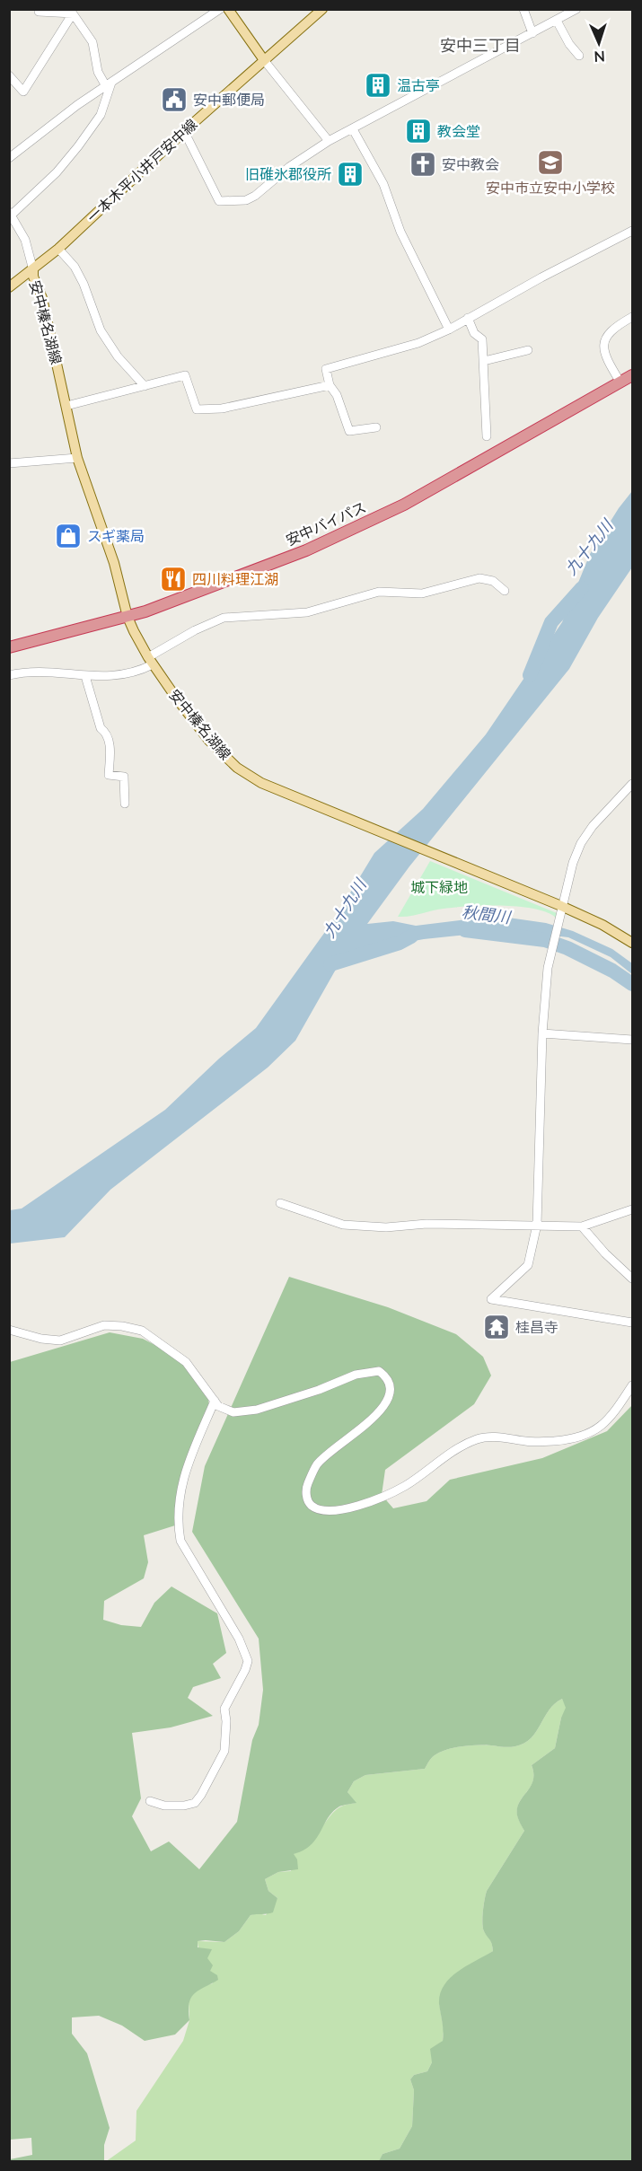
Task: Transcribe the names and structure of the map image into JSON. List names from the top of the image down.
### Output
{
  "streets": {
    "highway": ["安中バイパス"],
    "main road": ["一本木平小井戸安中線", "安中榛名湖線"]
  },
  "crossings": [
    ["一本木平小井戸安中線", "安中榛名湖線"],
    ["安中榛名湖線", "安中バイパス"]
  ],
  "districts": ["安中三丁目"],
  "water": ["九十九川", "秋間川"],
  "parks": ["城下緑地"],
  "places": {
    "building": ["温古亭", "教会堂", "旧碓氷郡役所"],
    "public building": ["安中郵便局"],
    "school or university": ["安中市立安中小学校"],
    "church": ["安中教会"],
    "shop": ["スギ薬局"],
    "restaurant": ["四川料理江湖"],
    "temple": ["桂昌寺"]
  },
  "north": "bottom"
}
